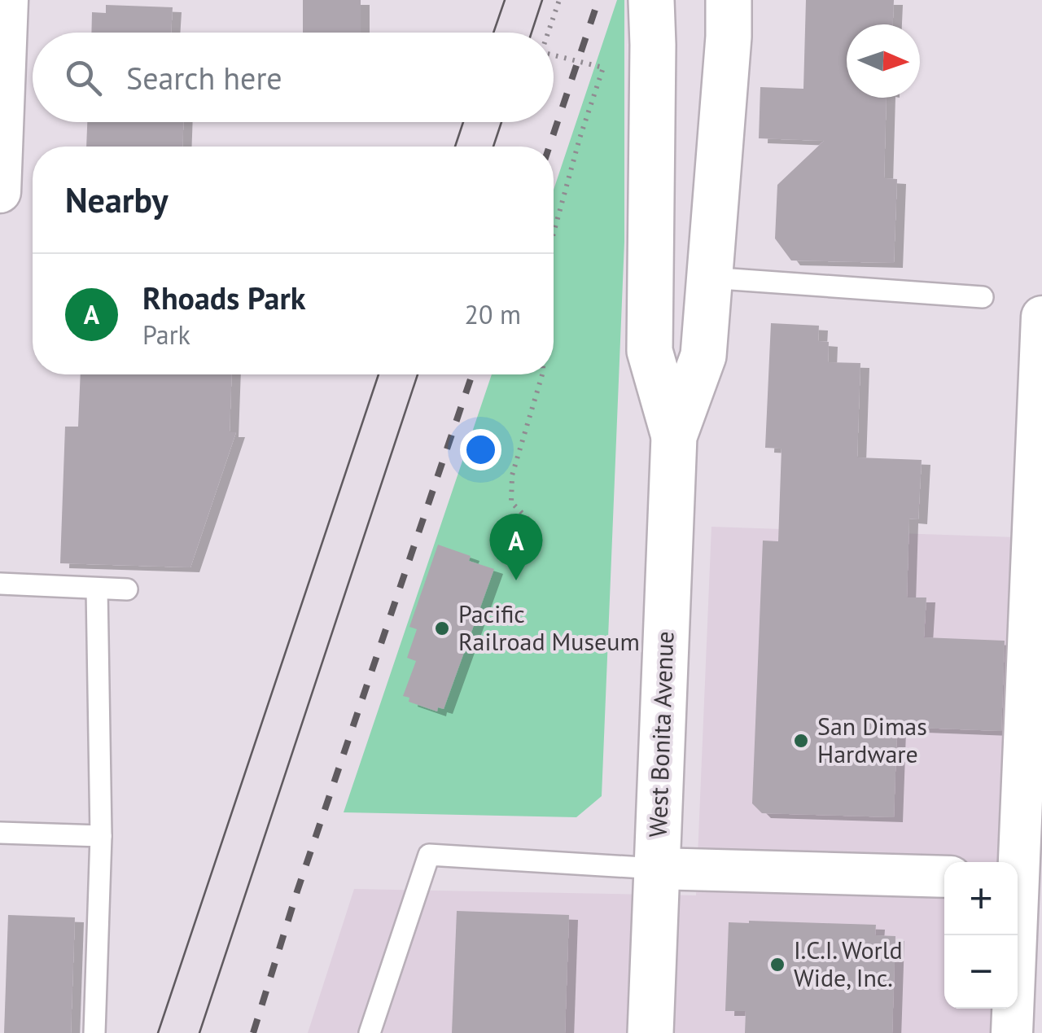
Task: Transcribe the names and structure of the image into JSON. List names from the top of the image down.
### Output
{
  "streets": {
    "main road": ["West Bonita Avenue"]
  },
  "places": ["Pacific Railroad Museum", "San Dimas Hardware", "I.C.I. World Wide, Inc."],
  "north": "right",
  "page": {
    "search": "Search here",
    "heading": "Nearby",
    "list": [
      {
        "mark": "A",
        "name": "Rhoads Park",
        "note": "Park",
        "value": "20 m"
      }
    ],
    "pins": "A",
    "map_buttons": ["+", "−"]
  }
}
